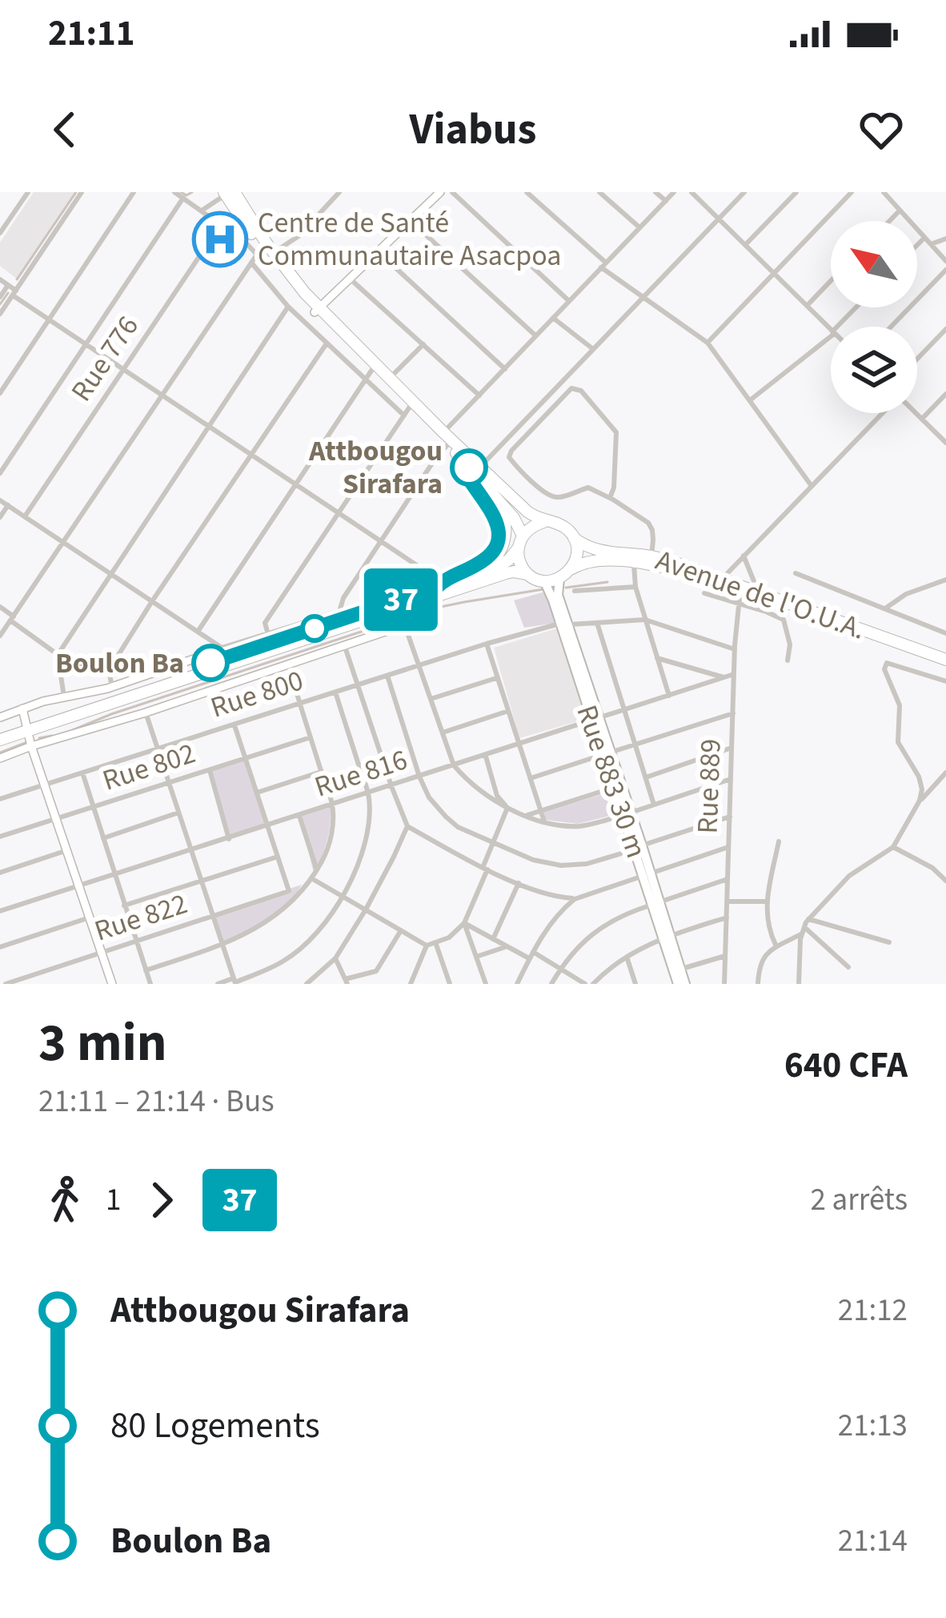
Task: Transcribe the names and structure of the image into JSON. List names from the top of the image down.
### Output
{
  "streets": {
    "highway": ["Avenue de l'O.U.A."],
    "main road": ["Rue 883 30 m"],
    "street": [
      "Rue 776",
      "Rue 800",
      "Rue 802",
      "Rue 816",
      "Rue 889",
      "Rue 822"
    ]
  },
  "crossings": [
    ["Avenue de l'O.U.A.", "Rue 889"],
    ["Rue 800", "Rue 883 30 m"],
    ["Rue 816", "Rue 883 30 m"],
    ["Rue 816", "Rue 889"]
  ],
  "places": {
    "hospital": ["Centre de Santé Communautaire Asacpoa"],
    "other": ["Attbougou Sirafara", "Boulon Ba"]
  },
  "lines": ["bus line 37"],
  "north": "top left",
  "page": {
    "status": "21:11",
    "header": "Viabus",
    "on_map": "37",
    "heading": ["3 min", "21:11 – 21:14 · Bus", "640 CFA"],
    "legs": ["1", "37", "2 arrêts"],
    "list": [
      {
        "name": "Attbougou Sirafara",
        "value": "21:12"
      },
      {
        "name": "80 Logements",
        "value": "21:13"
      },
      {
        "name": "Boulon Ba",
        "value": "21:14"
      }
    ]
  }
}
